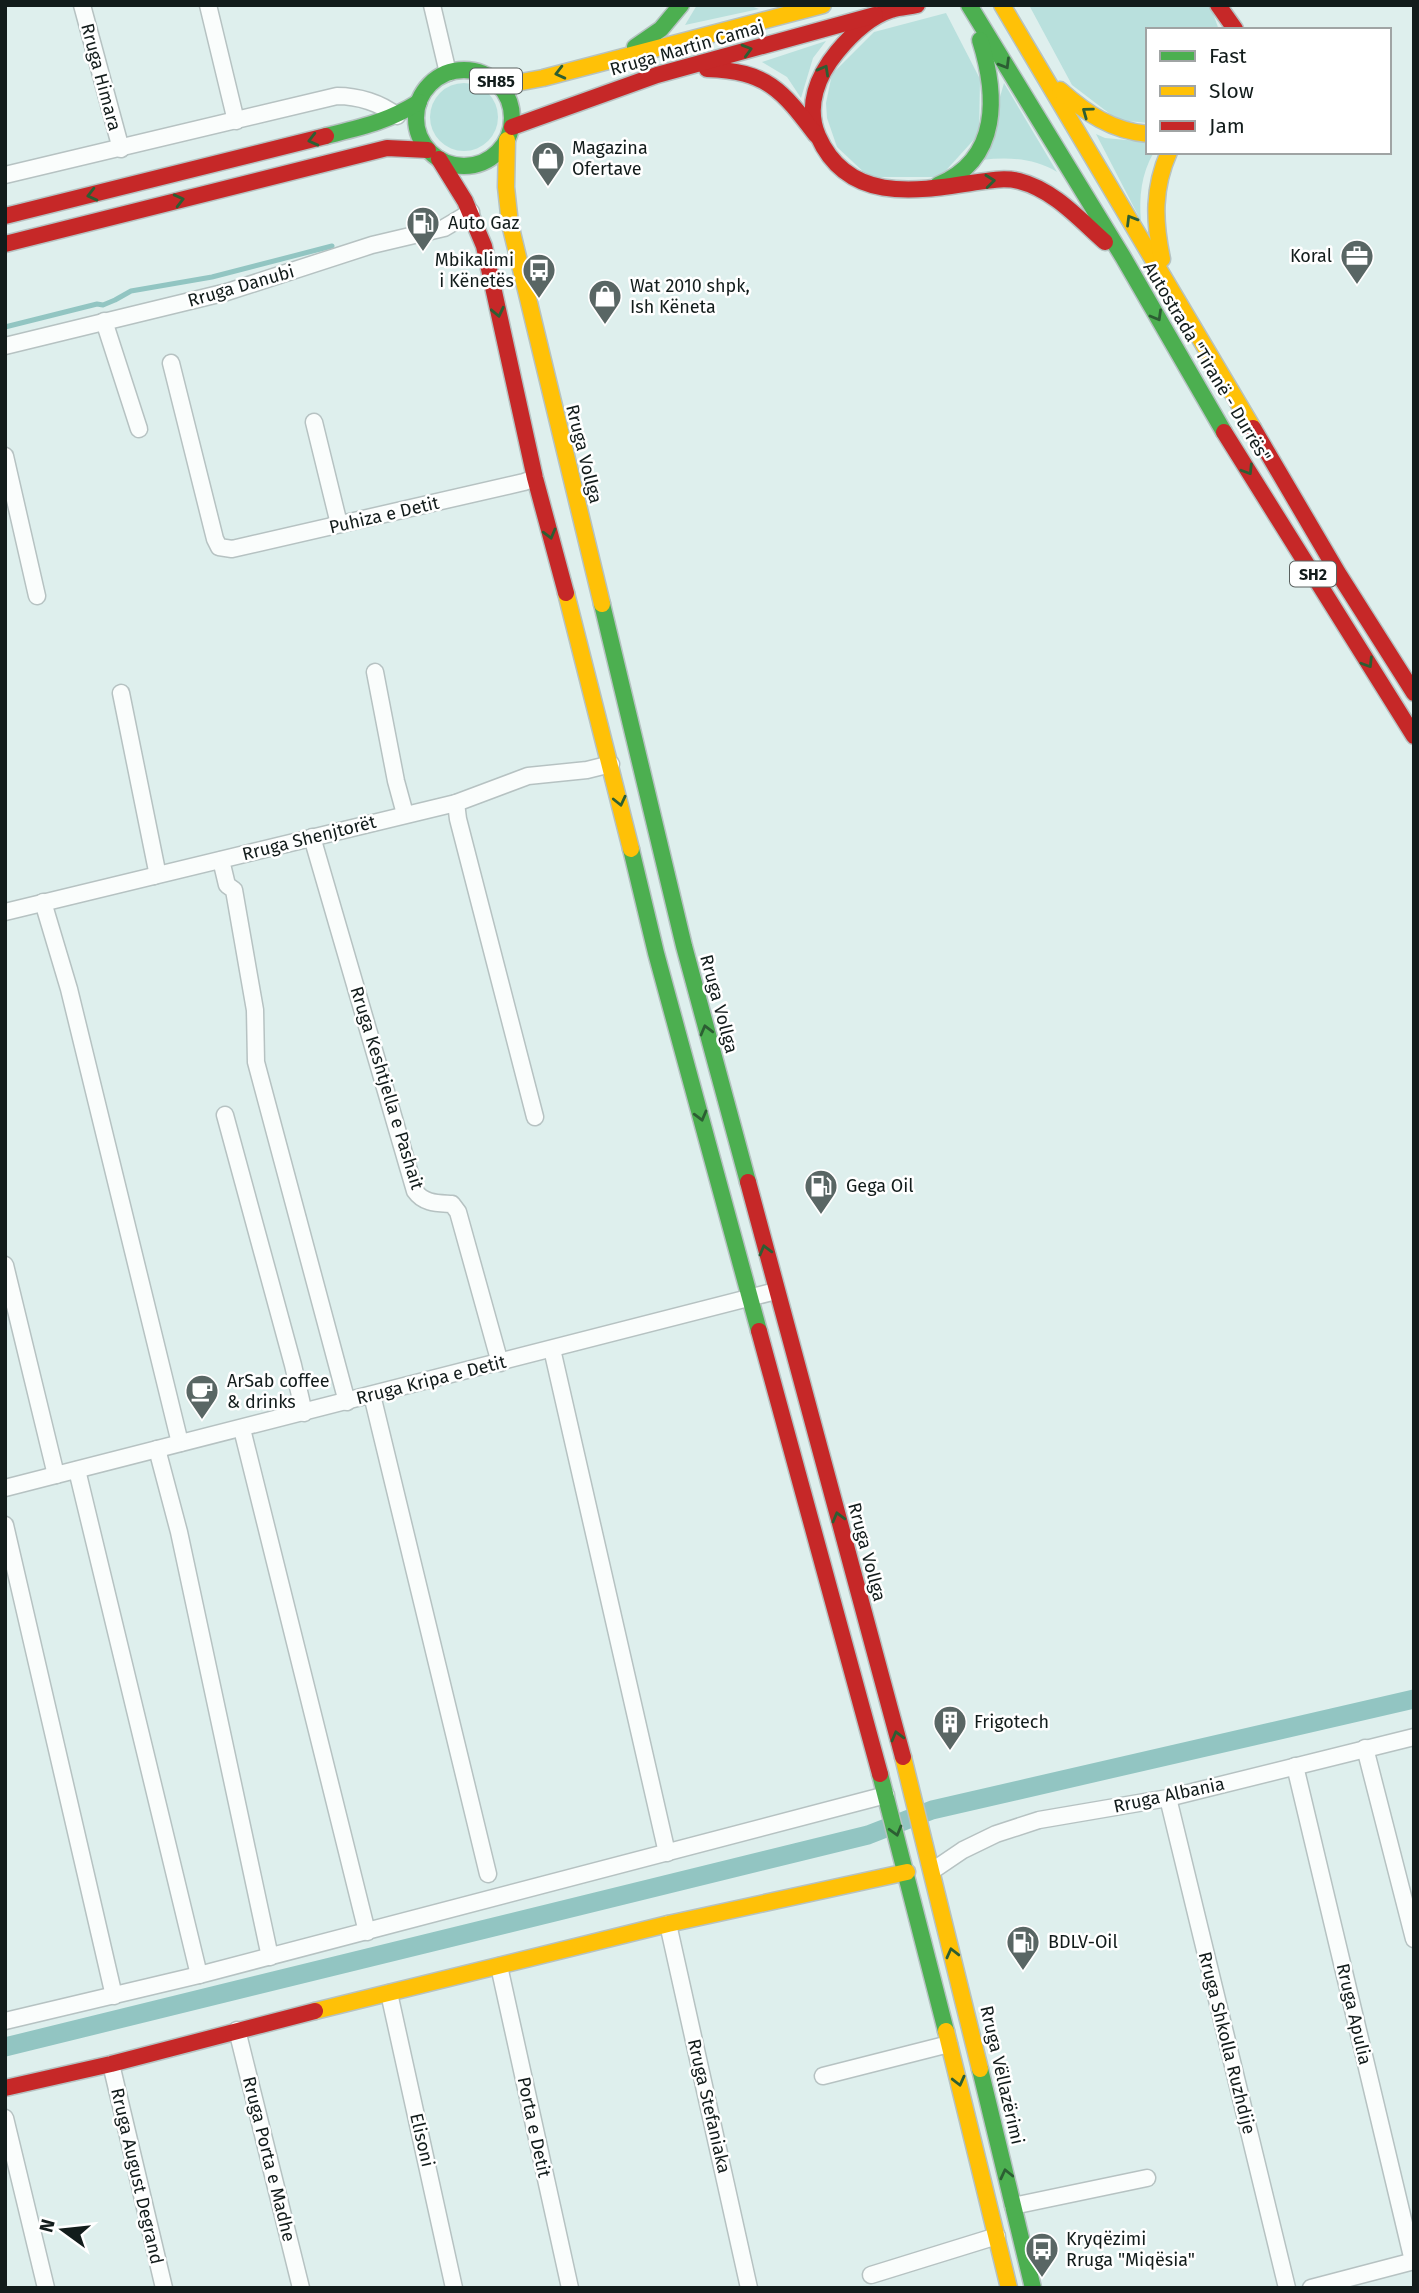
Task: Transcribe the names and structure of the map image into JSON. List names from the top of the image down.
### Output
{
  "streets": {
    "main road": [
      "Rruga Martin Camaj",
      "SH85",
      "Autostrada \"Tiranë - Durrës\"",
      "Rruga Vollga",
      "SH2",
      "Rruga Vëllazërimi"
    ],
    "street": [
      "Rruga Himara",
      "Rruga Danubi",
      "Puhiza e Detit",
      "Rruga Shenjtorët",
      "Rruga Keshtjella e Pashait",
      "Rruga Kripa e Detit",
      "Rruga Albania",
      "Rruga Apulia",
      "Rruga Shkolla Ruzhdije",
      "Rruga Stefaniaka",
      "Porta e Detit",
      "Elisoni",
      "Rruga Porta e Madhe",
      "Rruga August Degrand"
    ]
  },
  "crossings": [
    ["Rruga Martin Camaj", "SH85"],
    ["Rruga Martin Camaj", "Rruga Vollga"],
    ["SH85", "Rruga Vollga"],
    ["Rruga Vollga", "Rruga Kripa e Detit"],
    ["Rruga Vollga", "Rruga Albania"],
    ["Rruga Vollga", "Rruga Vëllazërimi"],
    ["Rruga Shenjtorët", "Rruga Keshtjella e Pashait"],
    ["Rruga Keshtjella e Pashait", "Rruga Kripa e Detit"],
    ["Rruga Albania", "Rruga Apulia"],
    ["Rruga Albania", "Rruga Shkolla Ruzhdije"],
    ["Rruga Albania", "Rruga Vëllazërimi"]
  ],
  "places": {
    "shop": ["Magazina Ofertave", "Wat 2010 shpk, Ish Këneta"],
    "fuel station": ["Auto Gaz", "Gega Oil", "BDLV-Oil"],
    "office": ["Koral"],
    "bus stop": ["Mbikalimi i Kënetës", "Kryqëzimi Rruga \"Miqësia\""],
    "cafe": ["ArSab coffee & drinks"],
    "building": ["Frigotech"]
  },
  "legend": ["Fast", "Slow", "Jam"],
  "north": "left"
}
